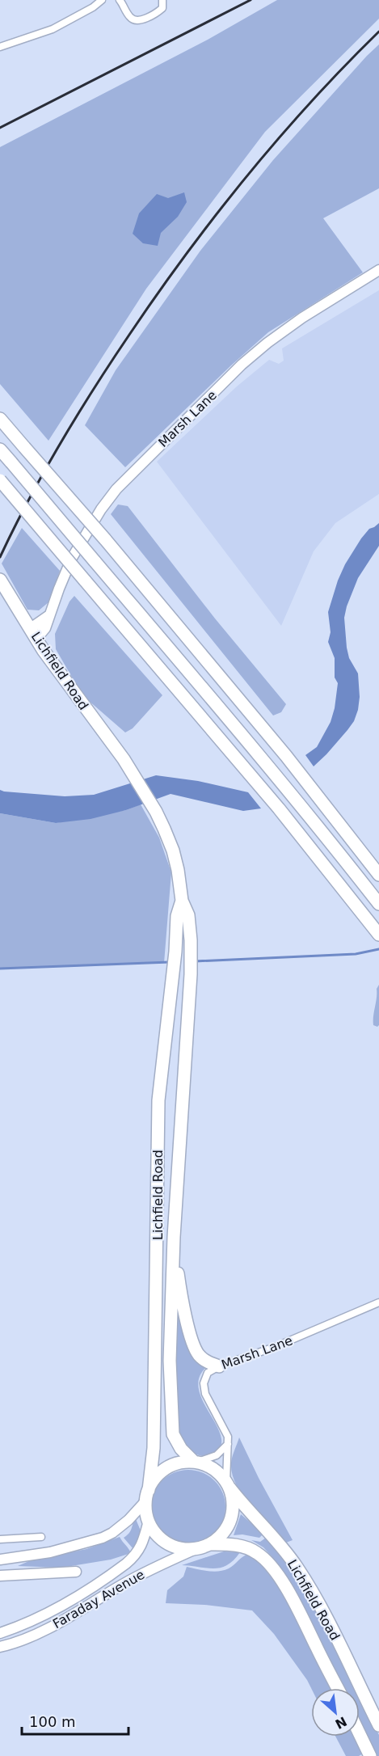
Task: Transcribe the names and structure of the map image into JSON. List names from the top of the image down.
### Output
{
  "streets": {
    "highway": ["Lichfield Road"],
    "street": ["Marsh Lane", "Faraday Avenue"]
  },
  "crossings": [
    ["Marsh Lane", "Lichfield Road"],
    ["Marsh Lane", "Faraday Avenue"],
    ["Lichfield Road", "Faraday Avenue"]
  ],
  "scale_bar": "100 m",
  "north": "bottom right"
}
